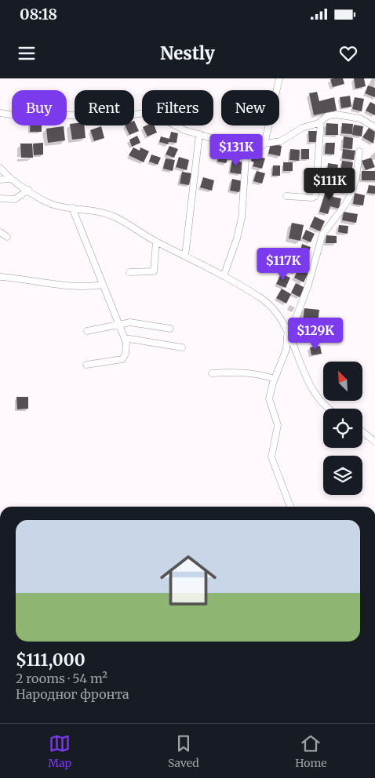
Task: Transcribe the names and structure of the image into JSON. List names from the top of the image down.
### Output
{
  "north": "top left",
  "page": {
    "status": "08:18",
    "header": "Nestly",
    "chip": [
      "Buy",
      "Rent",
      "Filters",
      "New"
    ],
    "price": [
      "$131K",
      "$111K",
      "$117K",
      "$129K"
    ],
    "list": [
      {
        "name": "$111,000",
        "note": "2 rooms · 54 m² · Народног фронта"
      }
    ],
    "tabs": ["Map", "Saved", "Home"]
  }
}
